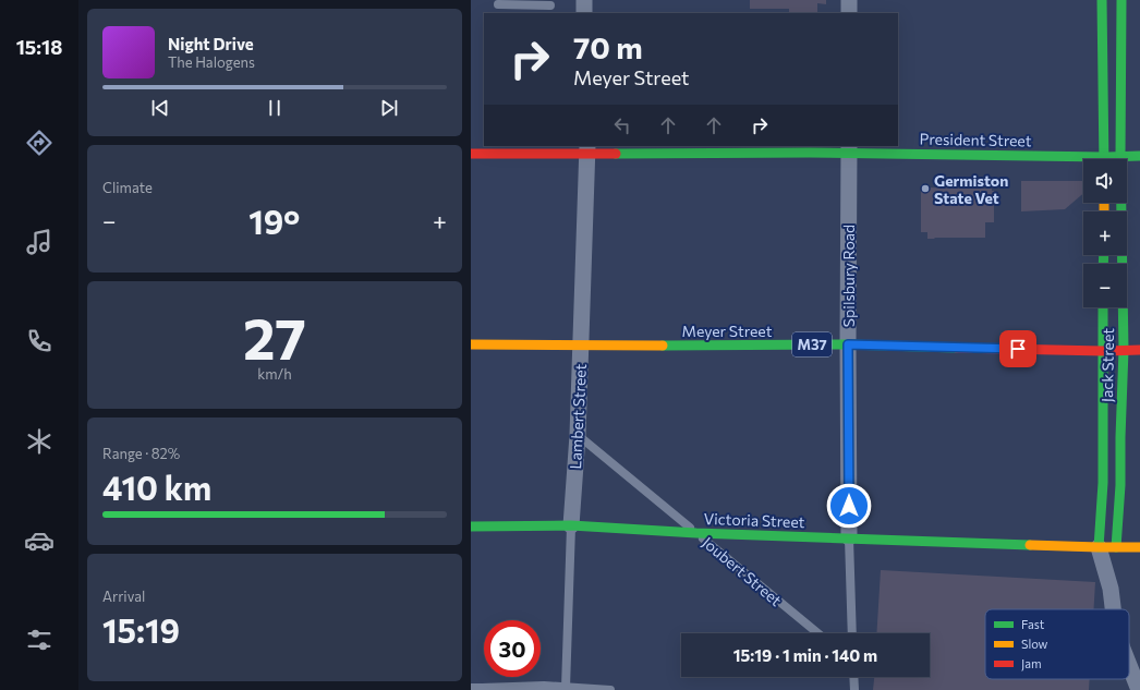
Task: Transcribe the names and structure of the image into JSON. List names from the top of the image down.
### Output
{
  "streets": {
    "main road": [
      "President Street",
      "Meyer Street",
      "M37",
      "Jack Street",
      "Victoria Street"
    ],
    "street": ["Spilsbury Road", "Lambert Street"],
    "lane": ["Joubert Street"]
  },
  "crossings": [
    ["President Street", "Spilsbury Road"],
    ["President Street", "Jack Street"],
    ["President Street", "Lambert Street"],
    ["Spilsbury Road", "Meyer Street"],
    ["Spilsbury Road", "Victoria Street"],
    ["Meyer Street", "Jack Street"],
    ["Meyer Street", "Lambert Street"],
    ["Jack Street", "Victoria Street"],
    ["Lambert Street", "Victoria Street"],
    ["Lambert Street", "Joubert Street"],
    ["Victoria Street", "Joubert Street"]
  ],
  "places": ["Germiston State Vet"],
  "legend": ["Fast", "Slow", "Jam"],
  "page": {
    "tabs": "15:18",
    "turn": ["70 m", "Meyer Street"],
    "song": ["Night Drive", "The Halogens"],
    "tile": [
      "Climate",
      ["27", "km/h"],
      ["Range · 82%", "410 km"],
      ["Arrival", "15:19"]
    ],
    "map_buttons": ["+", "−"],
    "heat": ["−", "19°", "+"],
    "limit": "30",
    "trip": "15:19 · 1 min · 140 m"
  }
}
